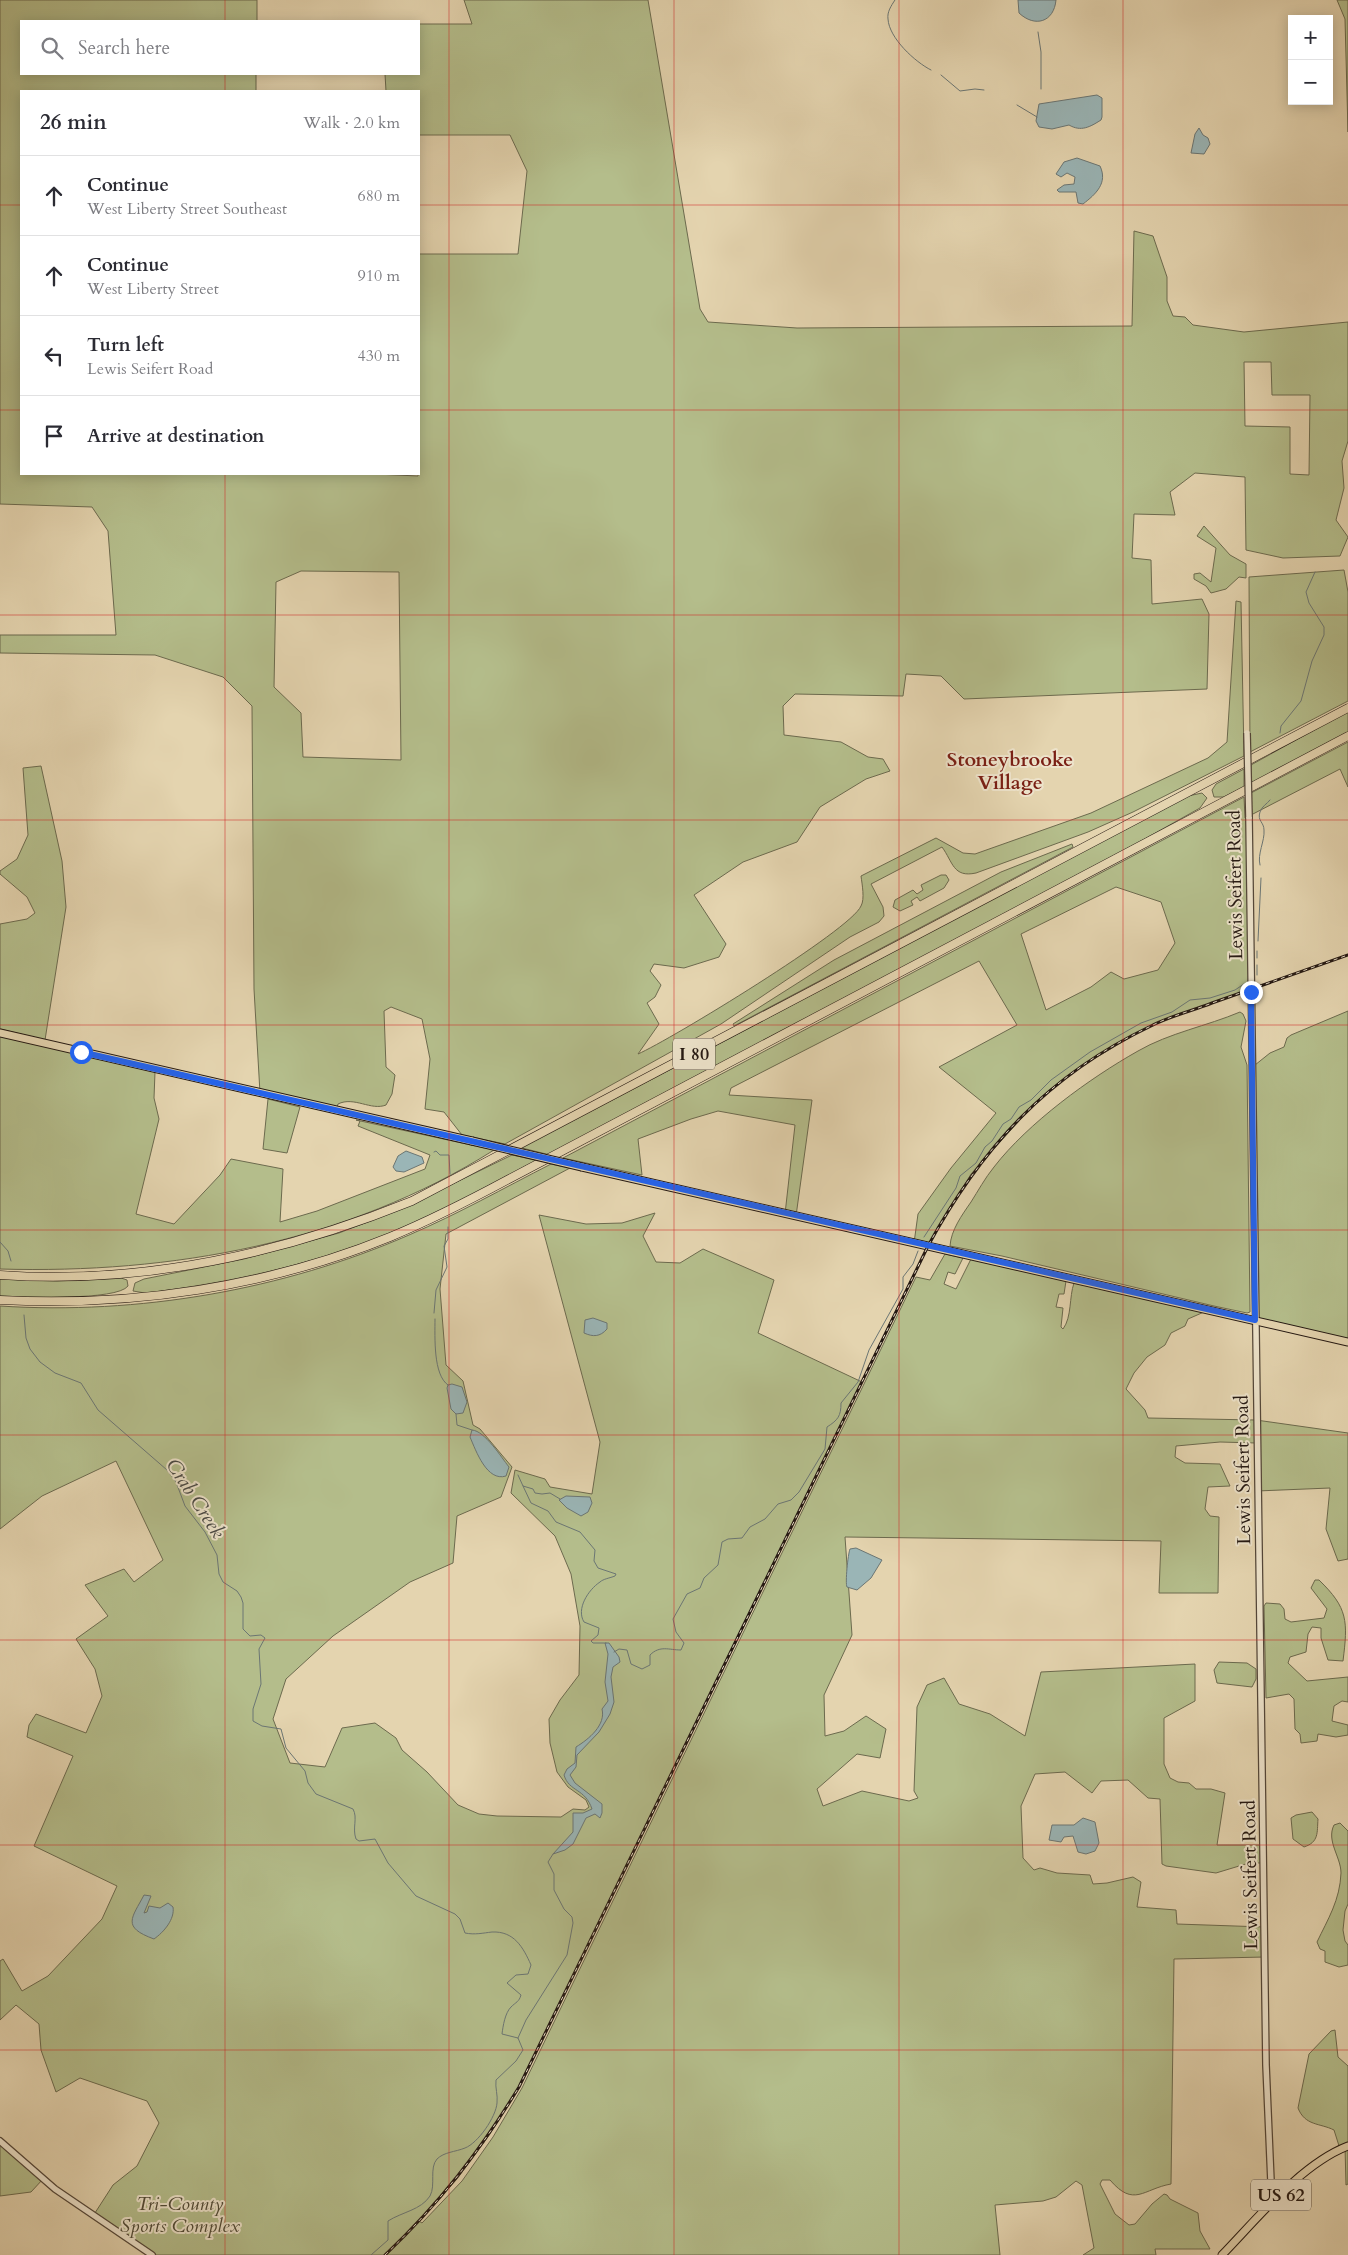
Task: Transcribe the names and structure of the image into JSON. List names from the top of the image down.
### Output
{
  "streets": {
    "highway": ["I 80"],
    "main road": ["US 62"],
    "street": ["Lewis Seifert Road"]
  },
  "crossings": [
    ["Lewis Seifert Road", "US 62"]
  ],
  "districts": ["Stoneybrooke Village"],
  "water": ["Crab Creek"],
  "parks": ["Tri-County Sports Complex"],
  "page": {
    "map_buttons": ["+", "−"],
    "search": "Search here",
    "heading": ["26 min", "Walk · 2.0 km"],
    "list": [
      ["Continue", "West Liberty Street Southeast", "680 m"],
      ["Continue", "West Liberty Street", "910 m"],
      ["Turn left", "Lewis Seifert Road", "430 m"],
      "Arrive at destination"
    ]
  }
}
